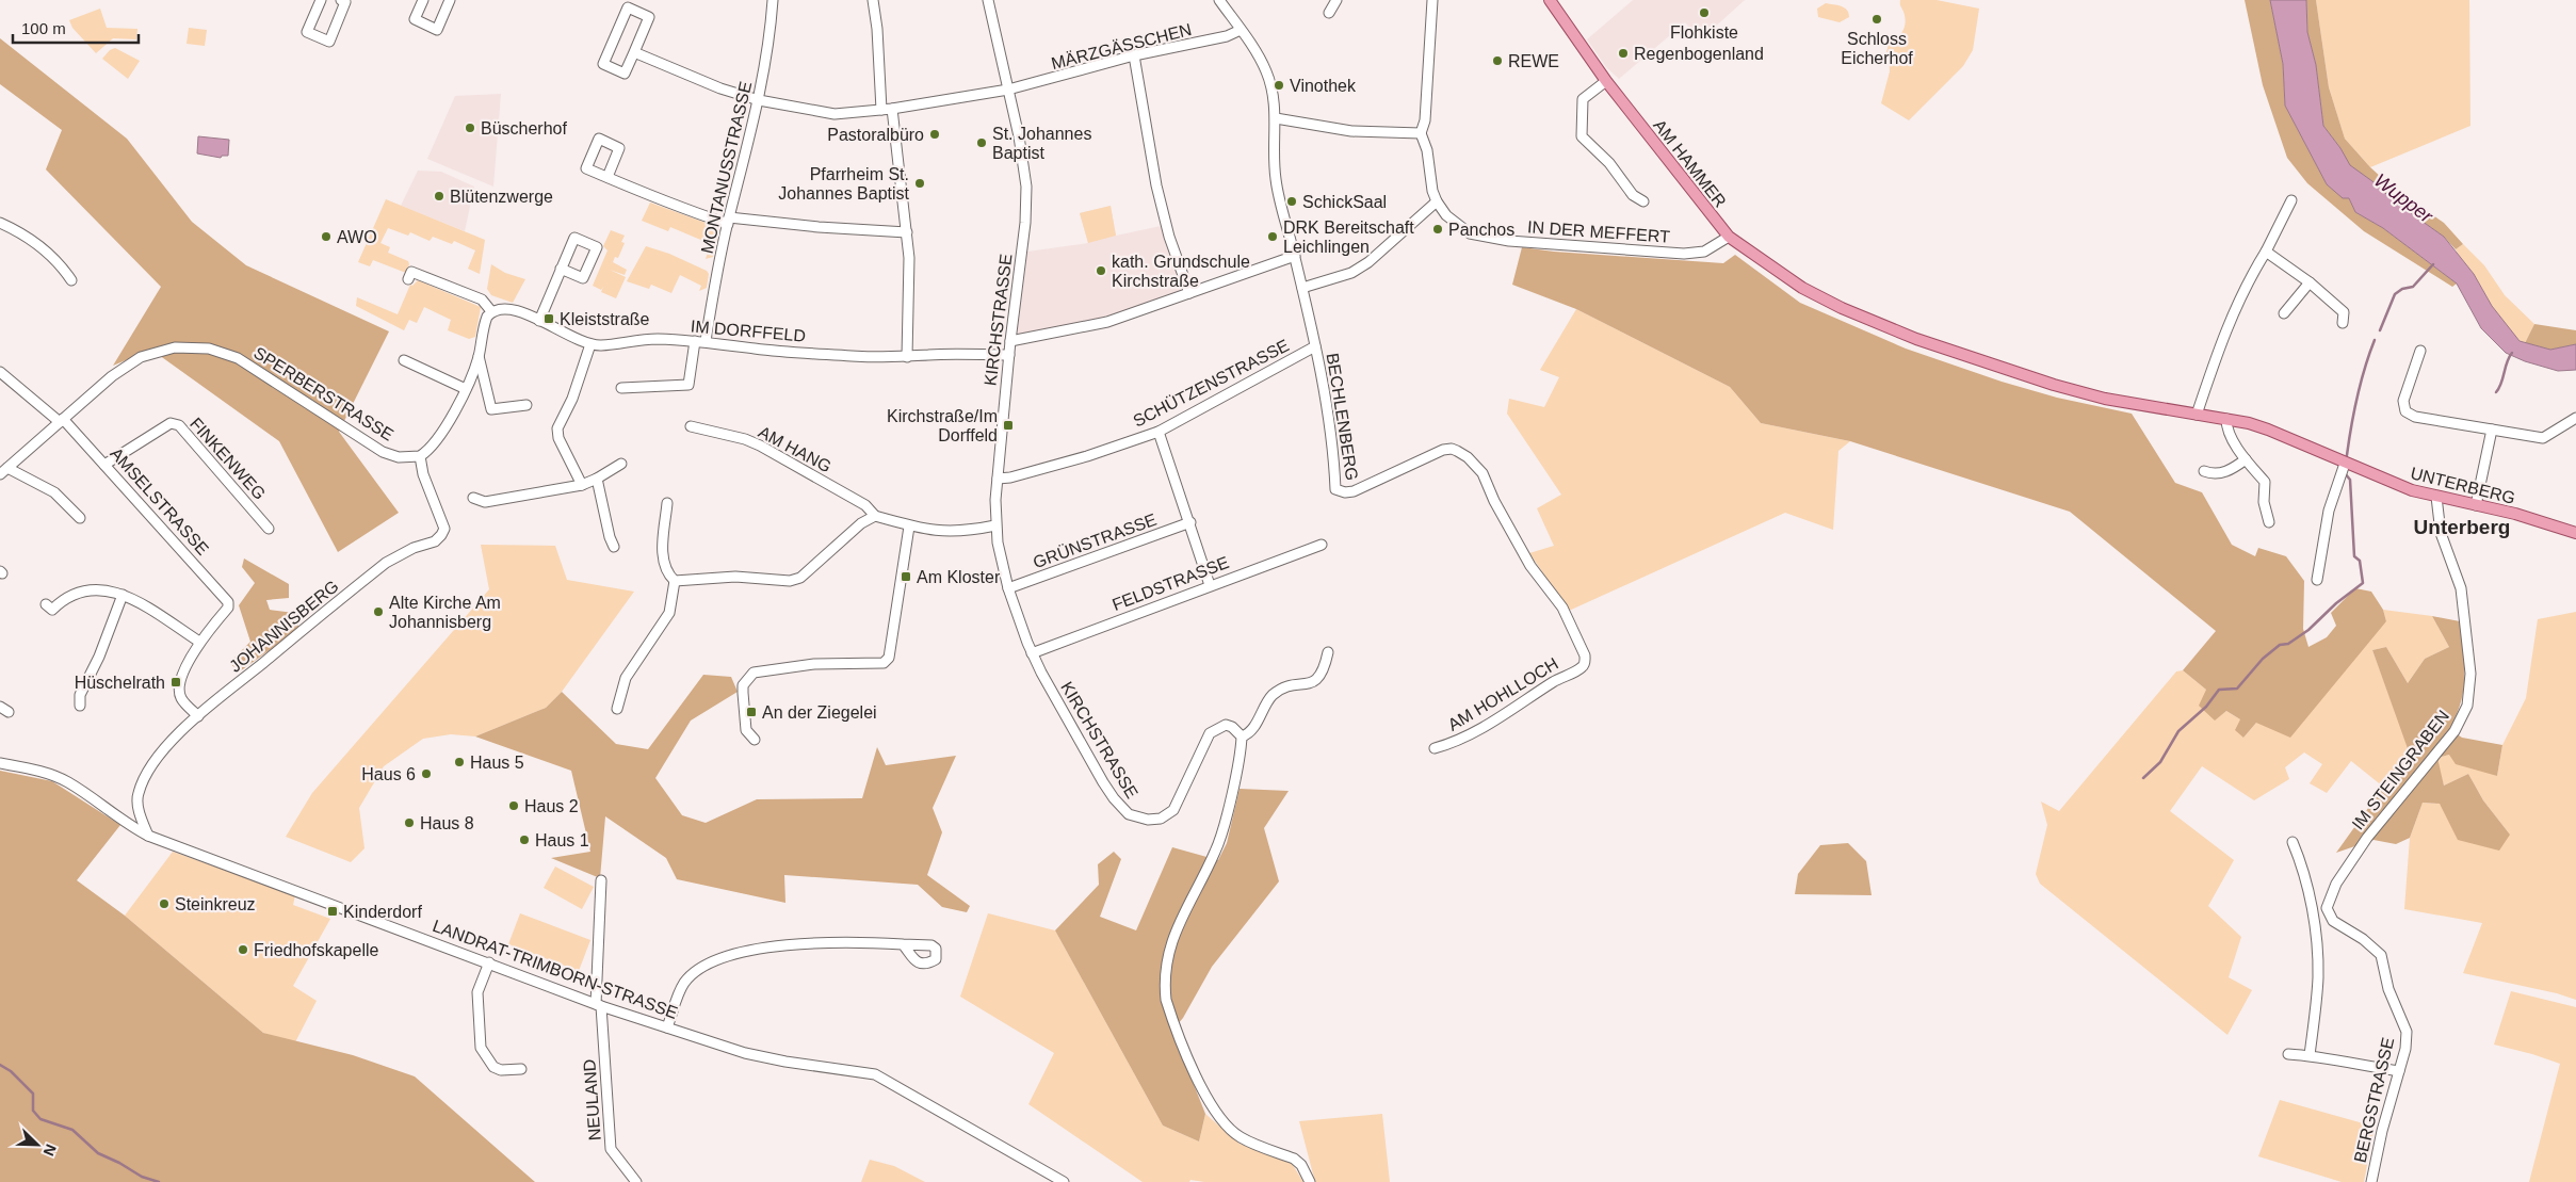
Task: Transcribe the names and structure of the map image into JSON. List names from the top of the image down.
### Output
{
  "streets": {
    "main road": ["AM HAMMER", "UNTERBERG"],
    "street": [
      "MÄRZGÄSSCHEN",
      "MONTANUSSTRASSE",
      "IN DER MEFFERT",
      "KIRCHSTRASSE",
      "IM DORFFELD",
      "SCHÜTZENSTRASSE",
      "SPERBERSTRASSE",
      "BECHLENBERG",
      "AM HANG",
      "FINKENWEG",
      "AMSELSTRASSE",
      "GRÜNSTRASSE",
      "FELDSTRASSE",
      "JOHANNISBERG",
      "AM HOHLLOCH",
      "IM STEINGRABEN",
      "LANDRAT-TRIMBORN-STRASSE",
      "NEULAND",
      "BERGSTRASSE"
    ]
  },
  "crossings": [
    ["MÄRZGÄSSCHEN", "MONTANUSSTRASSE"],
    ["MÄRZGÄSSCHEN", "KIRCHSTRASSE"],
    ["MÄRZGÄSSCHEN", "BECHLENBERG"],
    ["AM HAMMER", "IN DER MEFFERT"],
    ["AM HAMMER", "UNTERBERG"],
    ["MONTANUSSTRASSE", "IM DORFFELD"],
    ["KIRCHSTRASSE", "IM DORFFELD"],
    ["KIRCHSTRASSE", "SCHÜTZENSTRASSE"],
    ["KIRCHSTRASSE", "GRÜNSTRASSE"],
    ["KIRCHSTRASSE", "FELDSTRASSE"],
    ["SCHÜTZENSTRASSE", "BECHLENBERG"],
    ["SPERBERSTRASSE", "AMSELSTRASSE"],
    ["SPERBERSTRASSE", "JOHANNISBERG"],
    ["BECHLENBERG", "AM HOHLLOCH"],
    ["FINKENWEG", "AMSELSTRASSE"],
    ["UNTERBERG", "IM STEINGRABEN"],
    ["JOHANNISBERG", "LANDRAT-TRIMBORN-STRASSE"],
    ["IM STEINGRABEN", "BERGSTRASSE"],
    ["LANDRAT-TRIMBORN-STRASSE", "NEULAND"]
  ],
  "districts": ["Unterberg"],
  "water": ["Wupper"],
  "places": {
    "other": [
      "Flohkiste",
      "Schloss Eicherhof",
      "Regenbogenland",
      "REWE",
      "Vinothek",
      "Büscherhof",
      "Pastoralbüro",
      "St. Johannes Baptist",
      "Pfarrheim St. Johannes Baptist",
      "Blütenzwerge",
      "SchickSaal",
      "Panchos",
      "AWO",
      "DRK Bereitschaft Leichlingen",
      "kath. Grundschule Kirchstraße",
      "Alte Kirche Am Johannisberg",
      "Haus 5",
      "Haus 6",
      "Haus 2",
      "Haus 8",
      "Haus 1",
      "Steinkreuz",
      "Friedhofskapelle"
    ],
    "transit": [
      "Kleiststraße",
      "Kirchstraße/Im Dorffeld",
      "Am Kloster",
      "Hüschelrath",
      "An der Ziegelei",
      "Kinderdorf"
    ]
  },
  "scale_bar": "100 m",
  "north": "bottom right"
}
